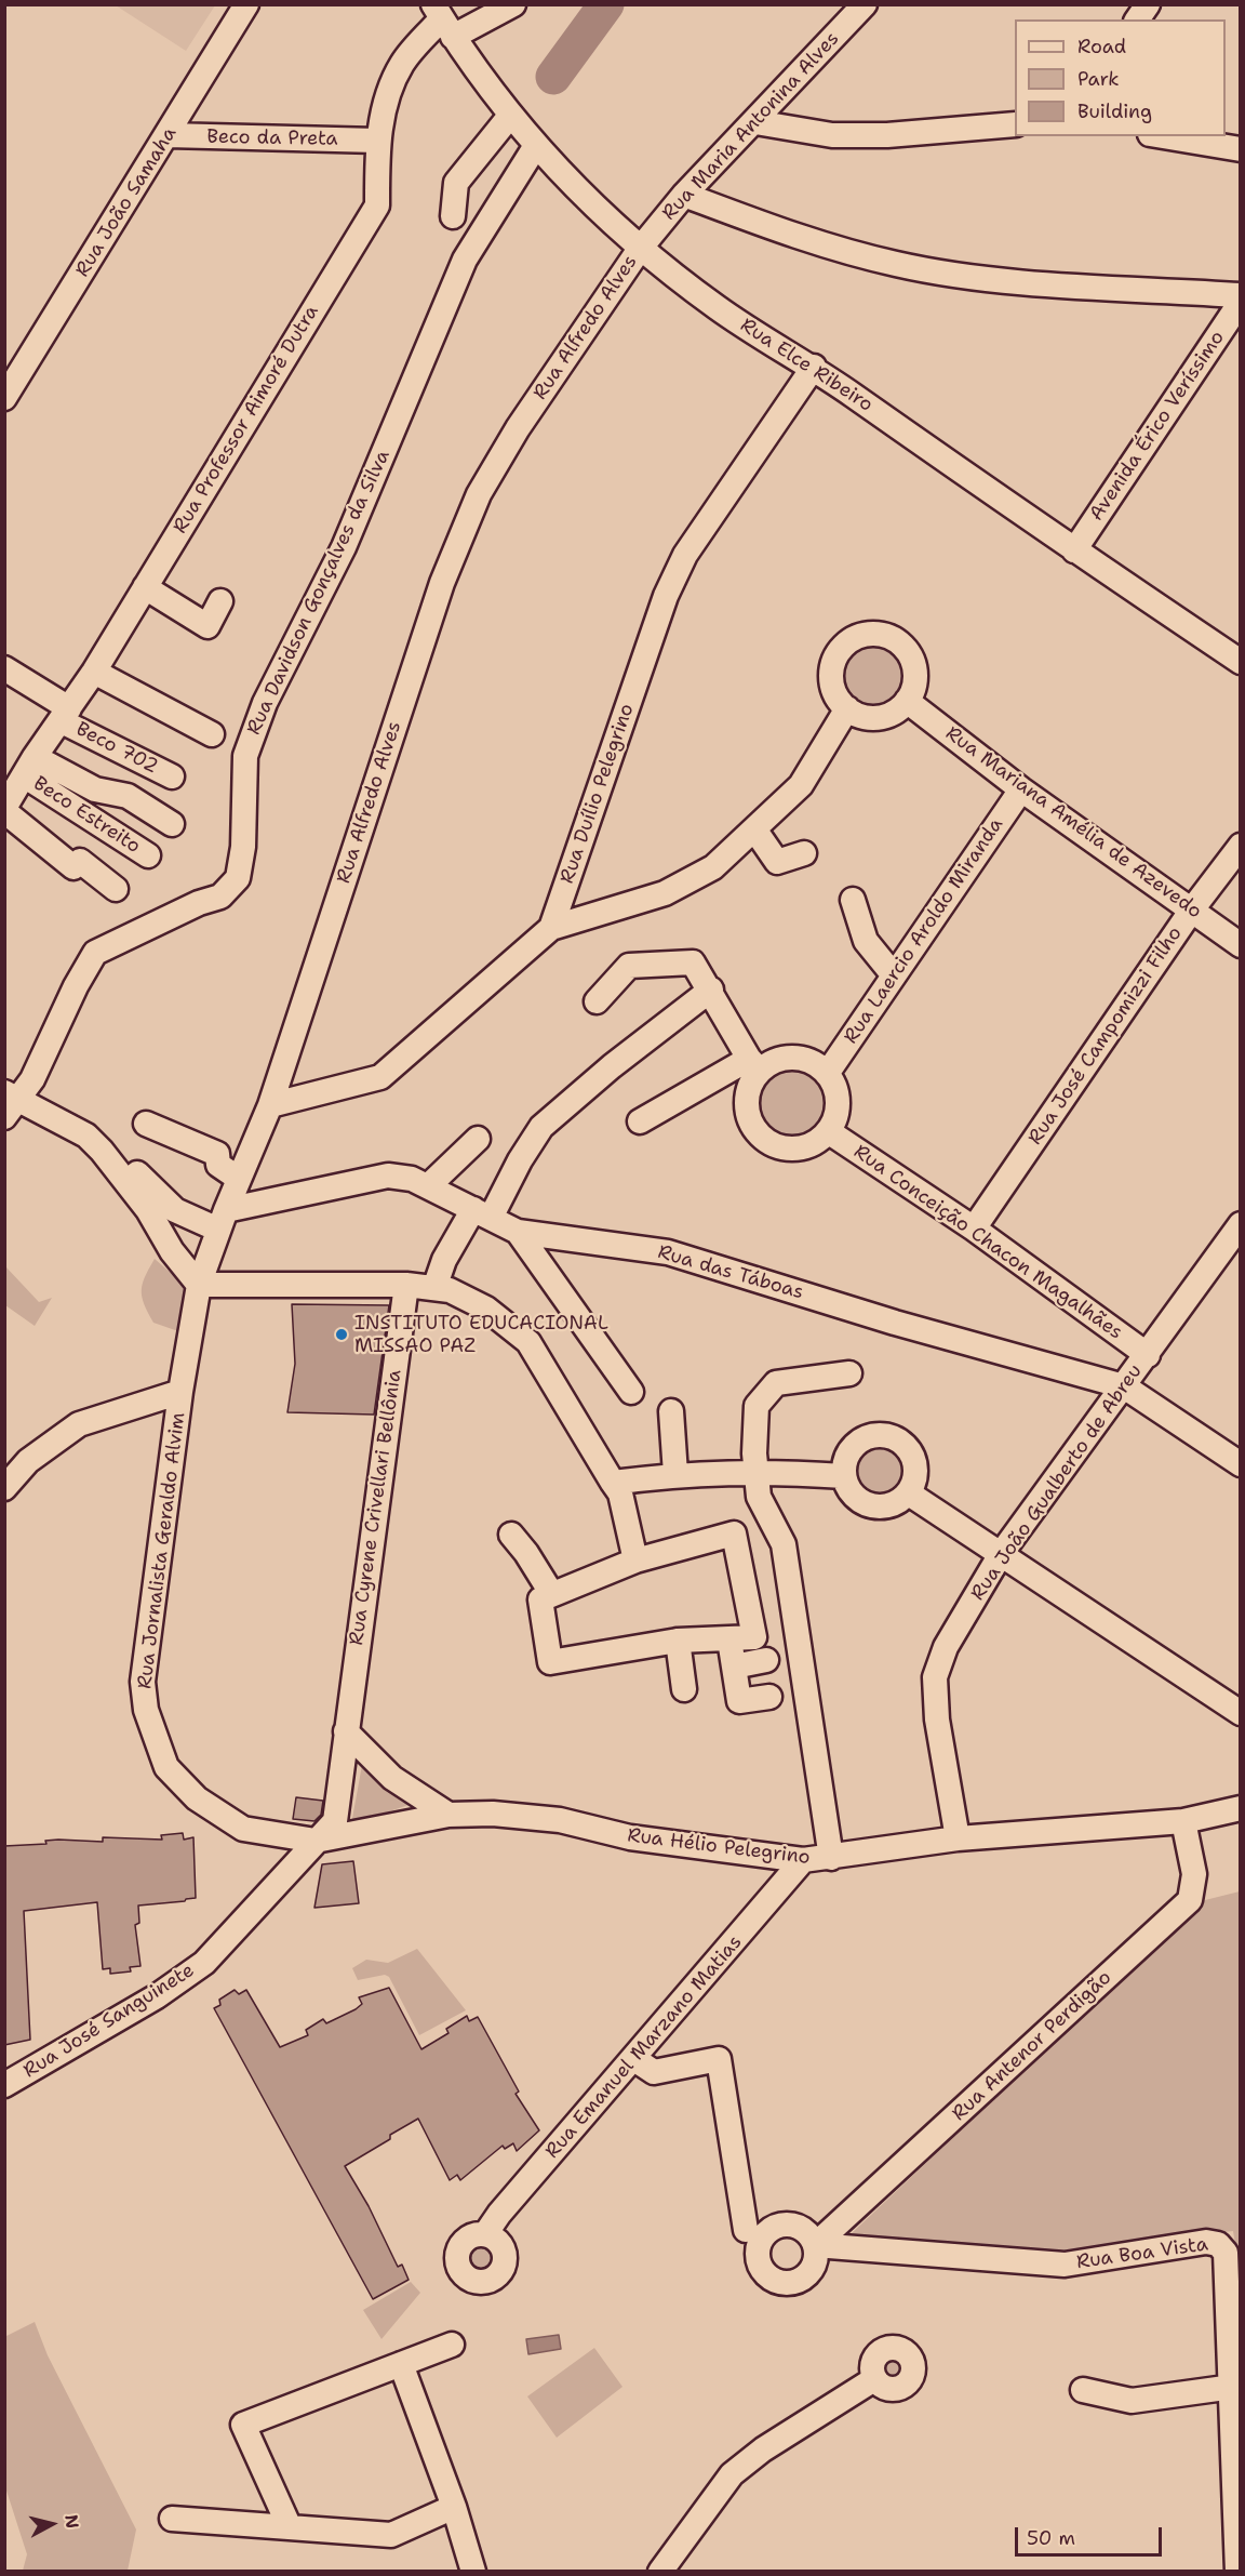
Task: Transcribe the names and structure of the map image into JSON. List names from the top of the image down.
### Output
{
  "streets": {
    "street": [
      "Rua Maria Antonina Alves",
      "Beco da Preta",
      "Rua João Samaha",
      "Rua Alfredo Alves",
      "Rua Elce Ribeiro",
      "Rua Professor Aimoré Dutra",
      "Avenida Érico Veríssimo",
      "Rua Davidson Gonçalves da Silva",
      "Beco 702",
      "Rua Duílio Pelegrino",
      "Beco Estreito",
      "Rua Mariana Amélia de Azevedo",
      "Rua Laercio Aroldo Miranda",
      "Rua José Campomizzi Filho",
      "Rua Conceição Chacon Magalhães",
      "Rua das Táboas",
      "Rua João Gualberto de Abreu",
      "Rua Cyrene Crivellari Bellônia",
      "Rua Jornalista Geraldo Alvim",
      "Rua Hélio Pelegrino",
      "Rua José Sanguinete",
      "Rua Antenor Perdigão",
      "Rua Emanuel Marzano Matias",
      "Rua Boa Vista"
    ]
  },
  "crossings": [
    ["Rua Maria Antonina Alves", "Rua Alfredo Alves"],
    ["Rua Maria Antonina Alves", "Rua Elce Ribeiro"],
    ["Beco da Preta", "Rua João Samaha"],
    ["Beco da Preta", "Rua Professor Aimoré Dutra"],
    ["Rua Alfredo Alves", "Rua Elce Ribeiro"],
    ["Rua Alfredo Alves", "Rua Duílio Pelegrino"],
    ["Rua Alfredo Alves", "Rua das Táboas"],
    ["Rua Alfredo Alves", "Rua Jornalista Geraldo Alvim"],
    ["Rua Elce Ribeiro", "Rua Professor Aimoré Dutra"],
    ["Rua Elce Ribeiro", "Avenida Érico Veríssimo"],
    ["Rua Elce Ribeiro", "Rua Davidson Gonçalves da Silva"],
    ["Rua Elce Ribeiro", "Rua Duílio Pelegrino"],
    ["Rua Professor Aimoré Dutra", "Beco 702"],
    ["Rua Professor Aimoré Dutra", "Beco Estreito"],
    ["Rua Mariana Amélia de Azevedo", "Rua Laercio Aroldo Miranda"],
    ["Rua Mariana Amélia de Azevedo", "Rua José Campomizzi Filho"],
    ["Rua Laercio Aroldo Miranda", "Rua Conceição Chacon Magalhães"],
    ["Rua José Campomizzi Filho", "Rua Conceição Chacon Magalhães"],
    ["Rua Conceição Chacon Magalhães", "Rua João Gualberto de Abreu"],
    ["Rua das Táboas", "Rua João Gualberto de Abreu"],
    ["Rua João Gualberto de Abreu", "Rua Hélio Pelegrino"],
    ["Rua Cyrene Crivellari Bellônia", "Rua Jornalista Geraldo Alvim"],
    ["Rua Cyrene Crivellari Bellônia", "Rua Hélio Pelegrino"],
    ["Rua Cyrene Crivellari Bellônia", "Rua José Sanguinete"],
    ["Rua Jornalista Geraldo Alvim", "Rua Hélio Pelegrino"],
    ["Rua Jornalista Geraldo Alvim", "Rua José Sanguinete"],
    ["Rua Hélio Pelegrino", "Rua José Sanguinete"],
    ["Rua Hélio Pelegrino", "Rua Antenor Perdigão"],
    ["Rua Hélio Pelegrino", "Rua Emanuel Marzano Matias"],
    ["Rua Antenor Perdigão", "Rua Boa Vista"]
  ],
  "places": ["INSTITUTO EDUCACIONAL MISSAO PAZ"],
  "legend": ["Road", "Park", "Building"],
  "scale_bar": "50 m",
  "north": "right"
}
